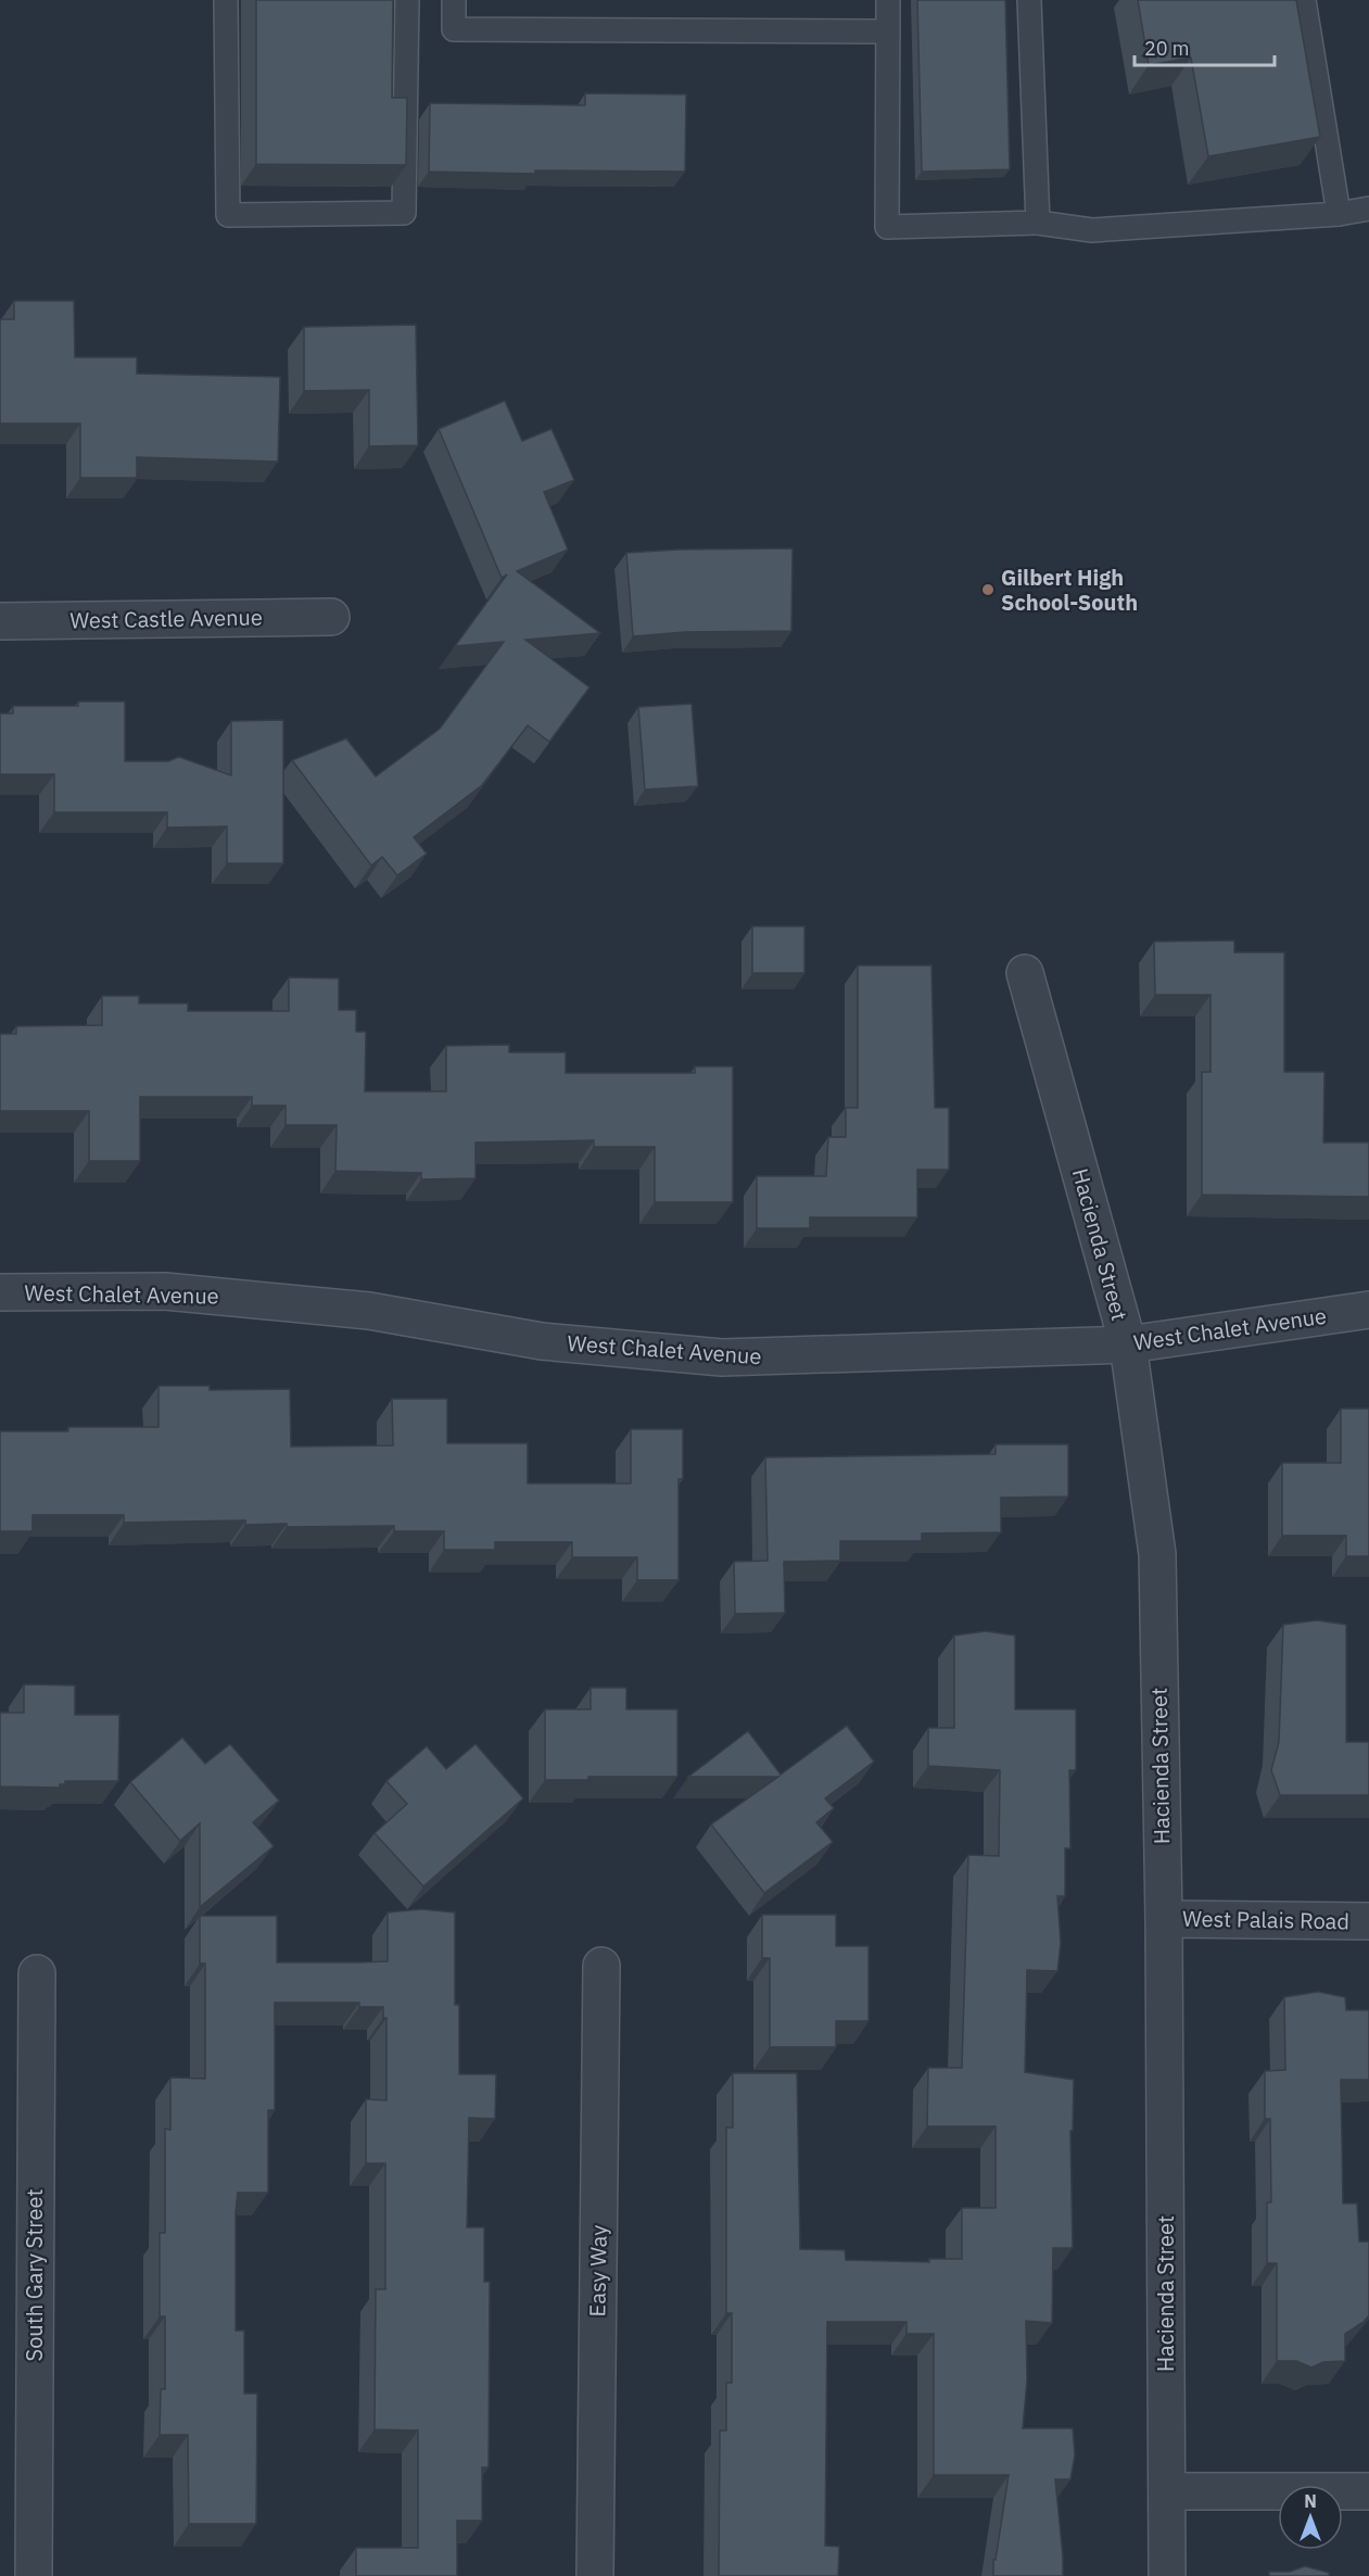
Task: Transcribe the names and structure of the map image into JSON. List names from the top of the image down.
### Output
{
  "streets": {
    "street": [
      "West Castle Avenue",
      "Hacienda Street",
      "West Chalet Avenue",
      "West Palais Road",
      "Easy Way",
      "South Gary Street"
    ]
  },
  "crossings": [
    ["Hacienda Street", "West Chalet Avenue"],
    ["Hacienda Street", "West Palais Road"]
  ],
  "places": ["Gilbert High School-South"],
  "scale_bar": "20 m",
  "north": "top"
}
